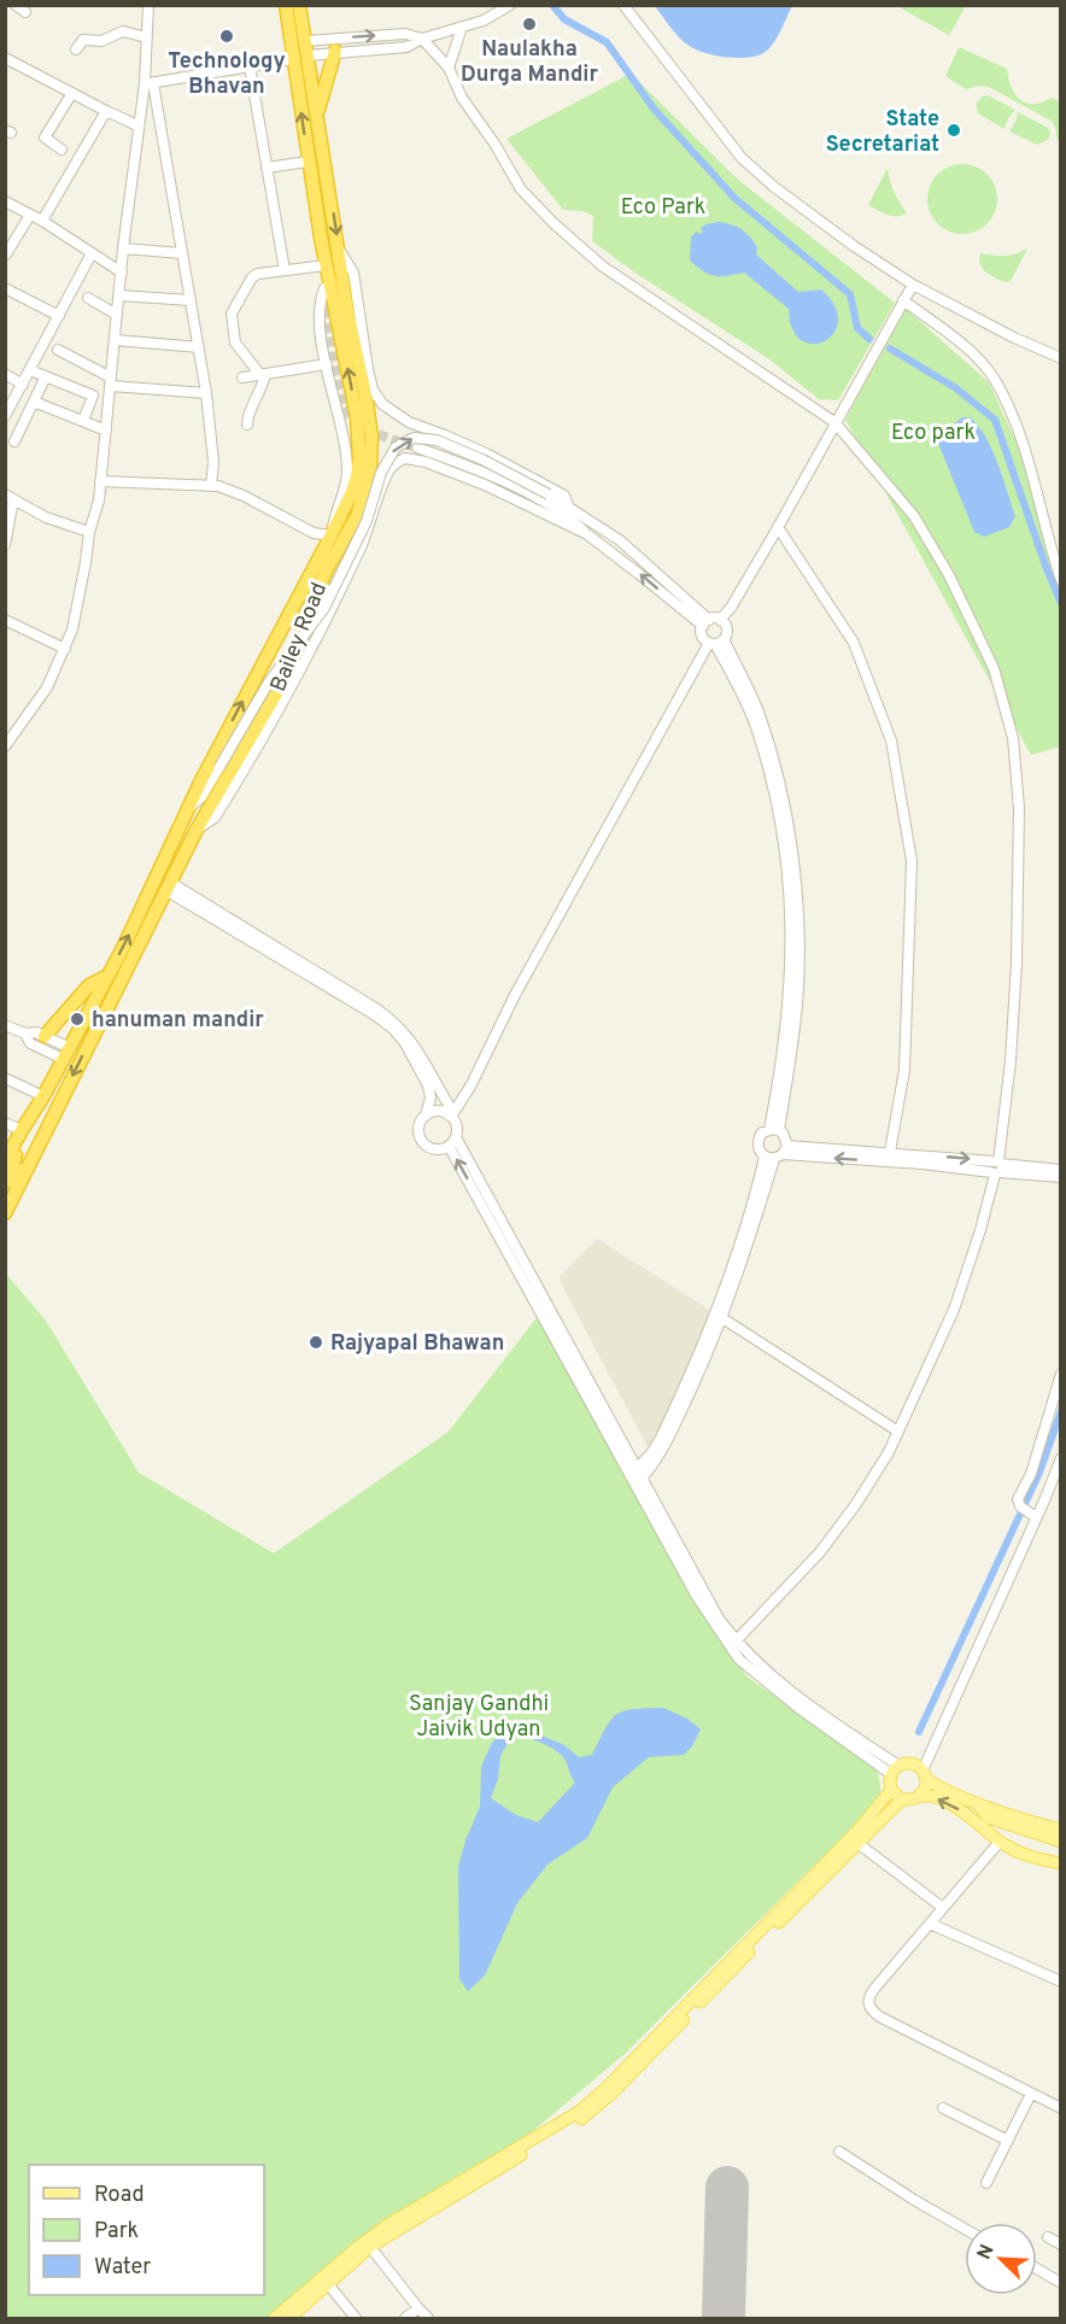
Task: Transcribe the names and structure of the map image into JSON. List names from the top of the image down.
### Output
{
  "streets": {
    "highway": ["Bailey Road"]
  },
  "parks": ["Eco Park", "Eco park", "Sanjay Gandhi Jaivik Udyan"],
  "places": [
    "Naulakha Durga Mandir",
    "Technology Bhavan",
    "State Secretariat",
    "hanuman mandir",
    "Rajyapal Bhawan"
  ],
  "legend": ["Road", "Park", "Water"],
  "north": "top left"
}
